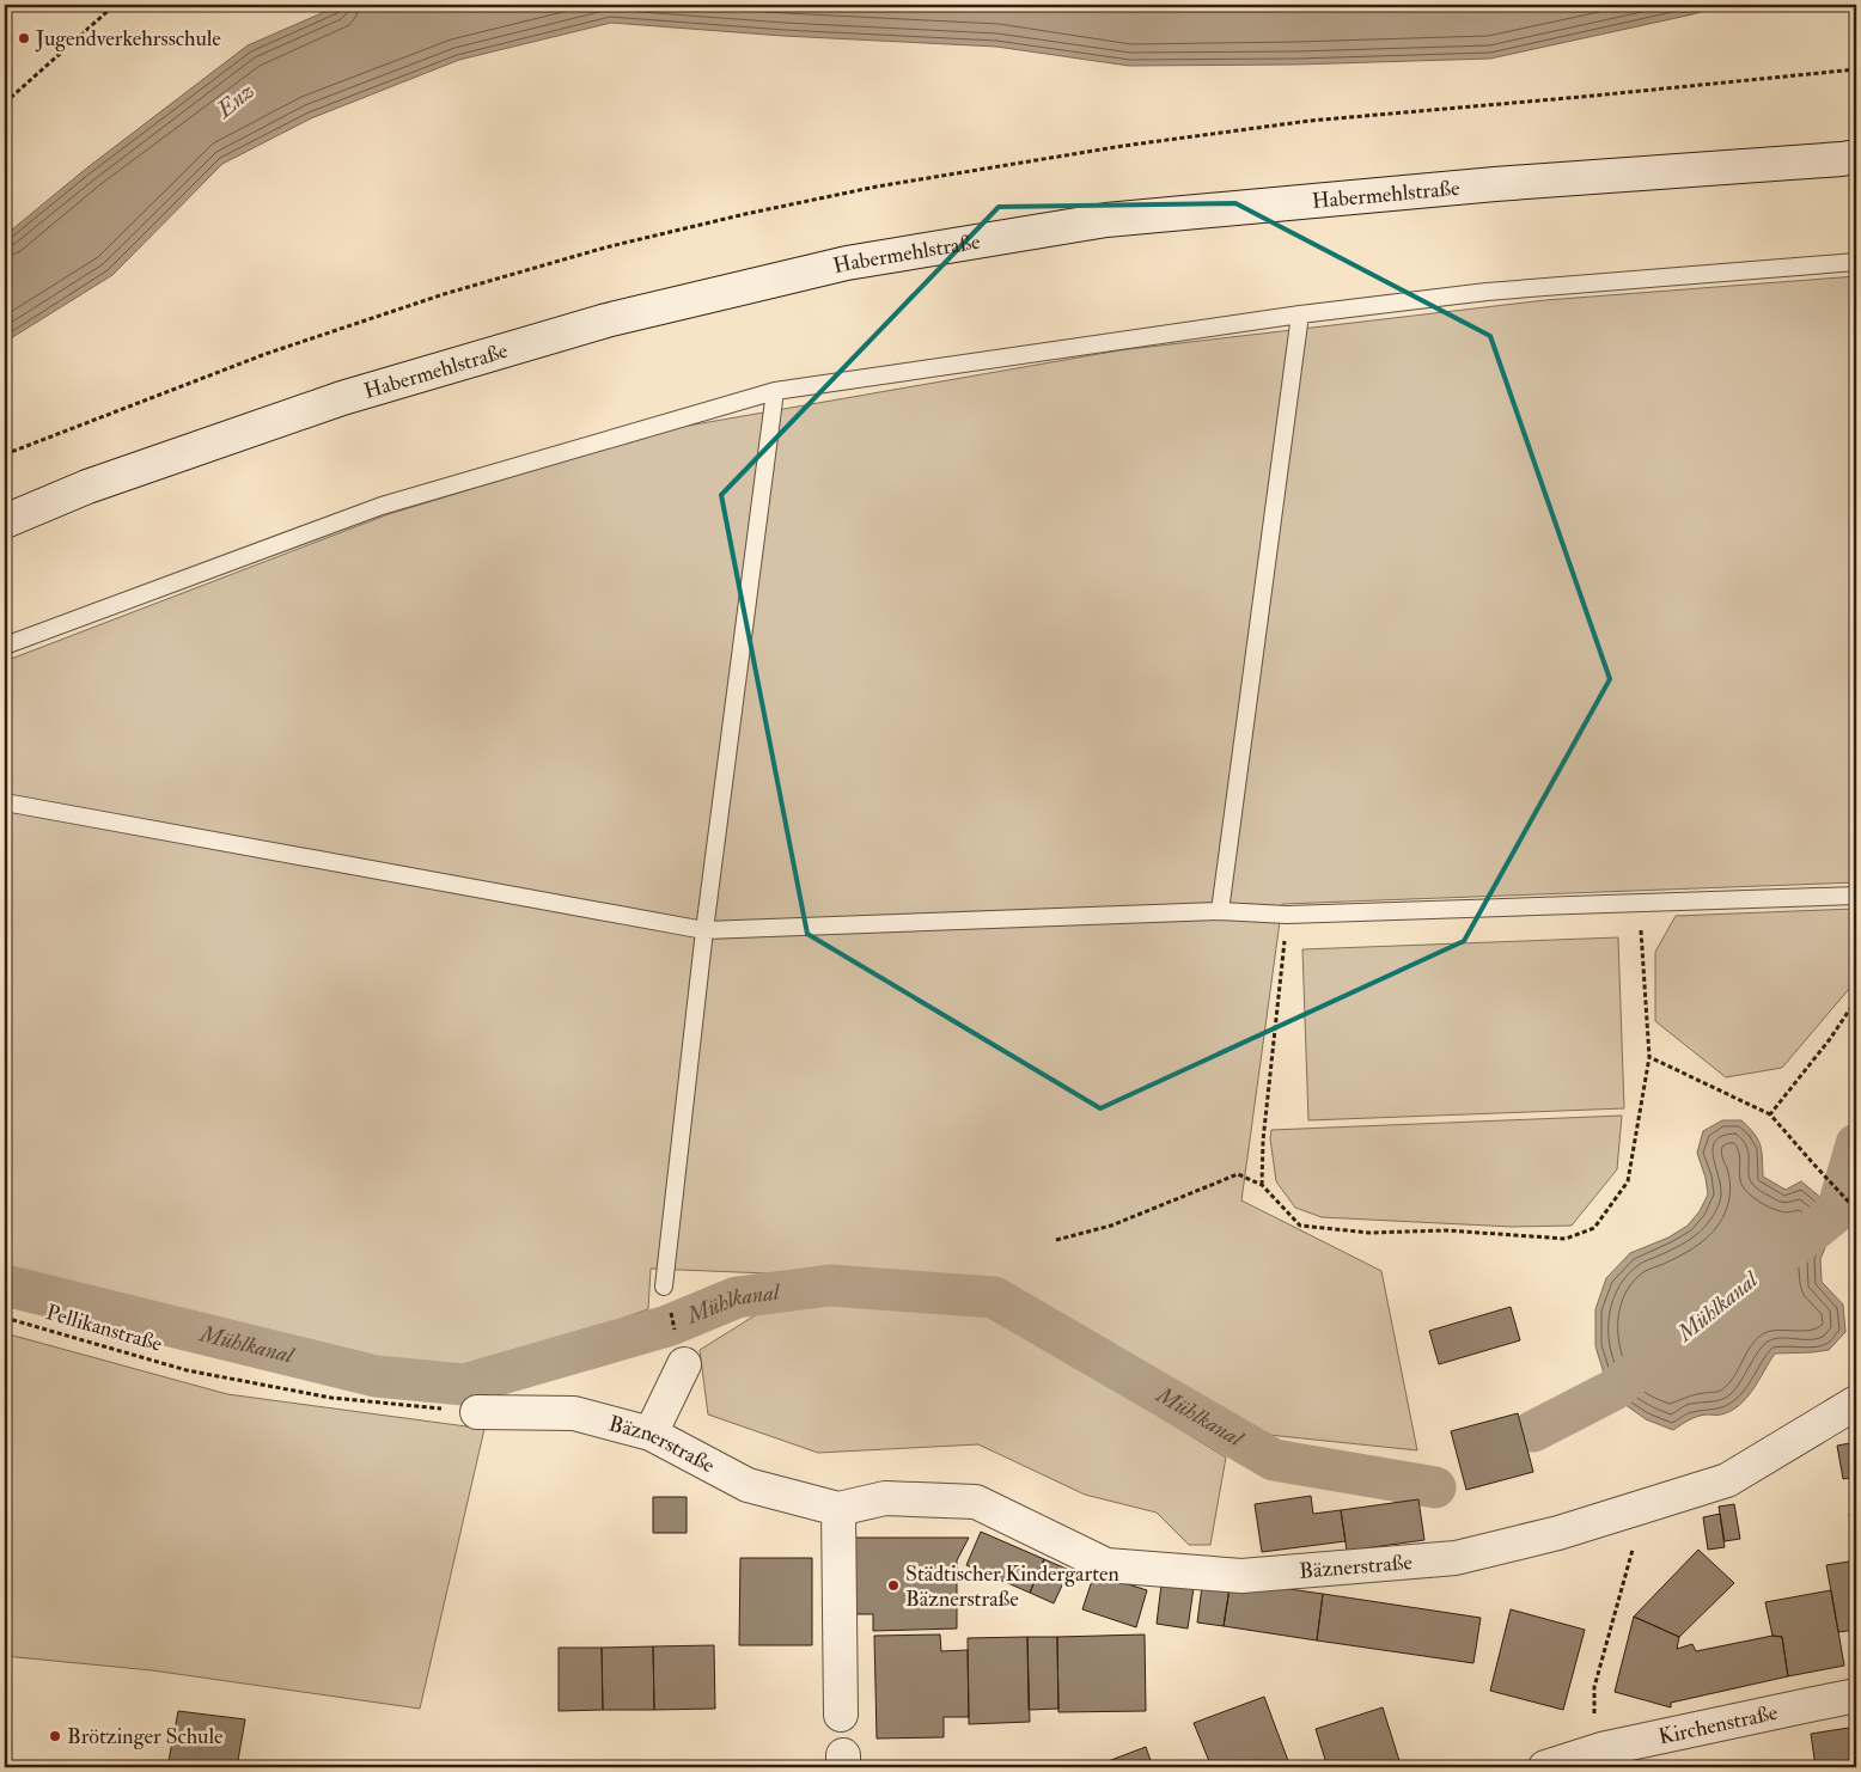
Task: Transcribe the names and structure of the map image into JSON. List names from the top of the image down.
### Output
{
  "streets": {
    "street": ["Habermehlstraße", "Bäznerstraße", "Kirchenstraße"],
    "path": ["Pellikanstraße"]
  },
  "crossings": [
    ["Pellikanstraße", "Bäznerstraße"]
  ],
  "water": ["Enz", "Mühlkanal"],
  "places": ["Jugendverkehrsschule", "Städtischer Kindergarten Bäznerstraße", "Brötzinger Schule"]
}
